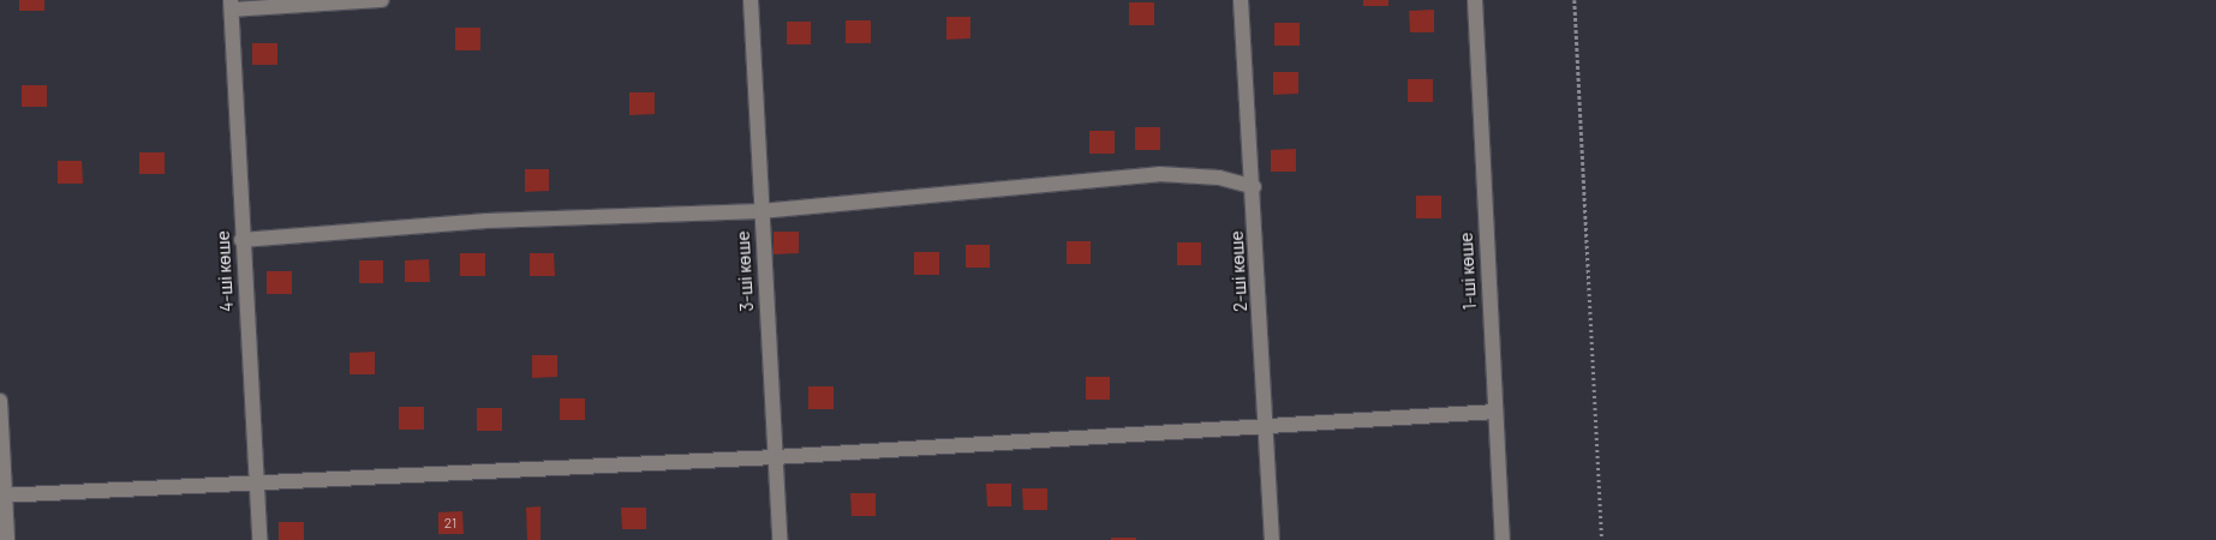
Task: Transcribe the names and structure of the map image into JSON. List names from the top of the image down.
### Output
{
  "streets": {
    "lane": [
      "4-ші көше",
      "3-ші көше",
      "2-ші көше",
      "1-ші көше"
    ]
  },
  "house_numbers": ["21"]
}
